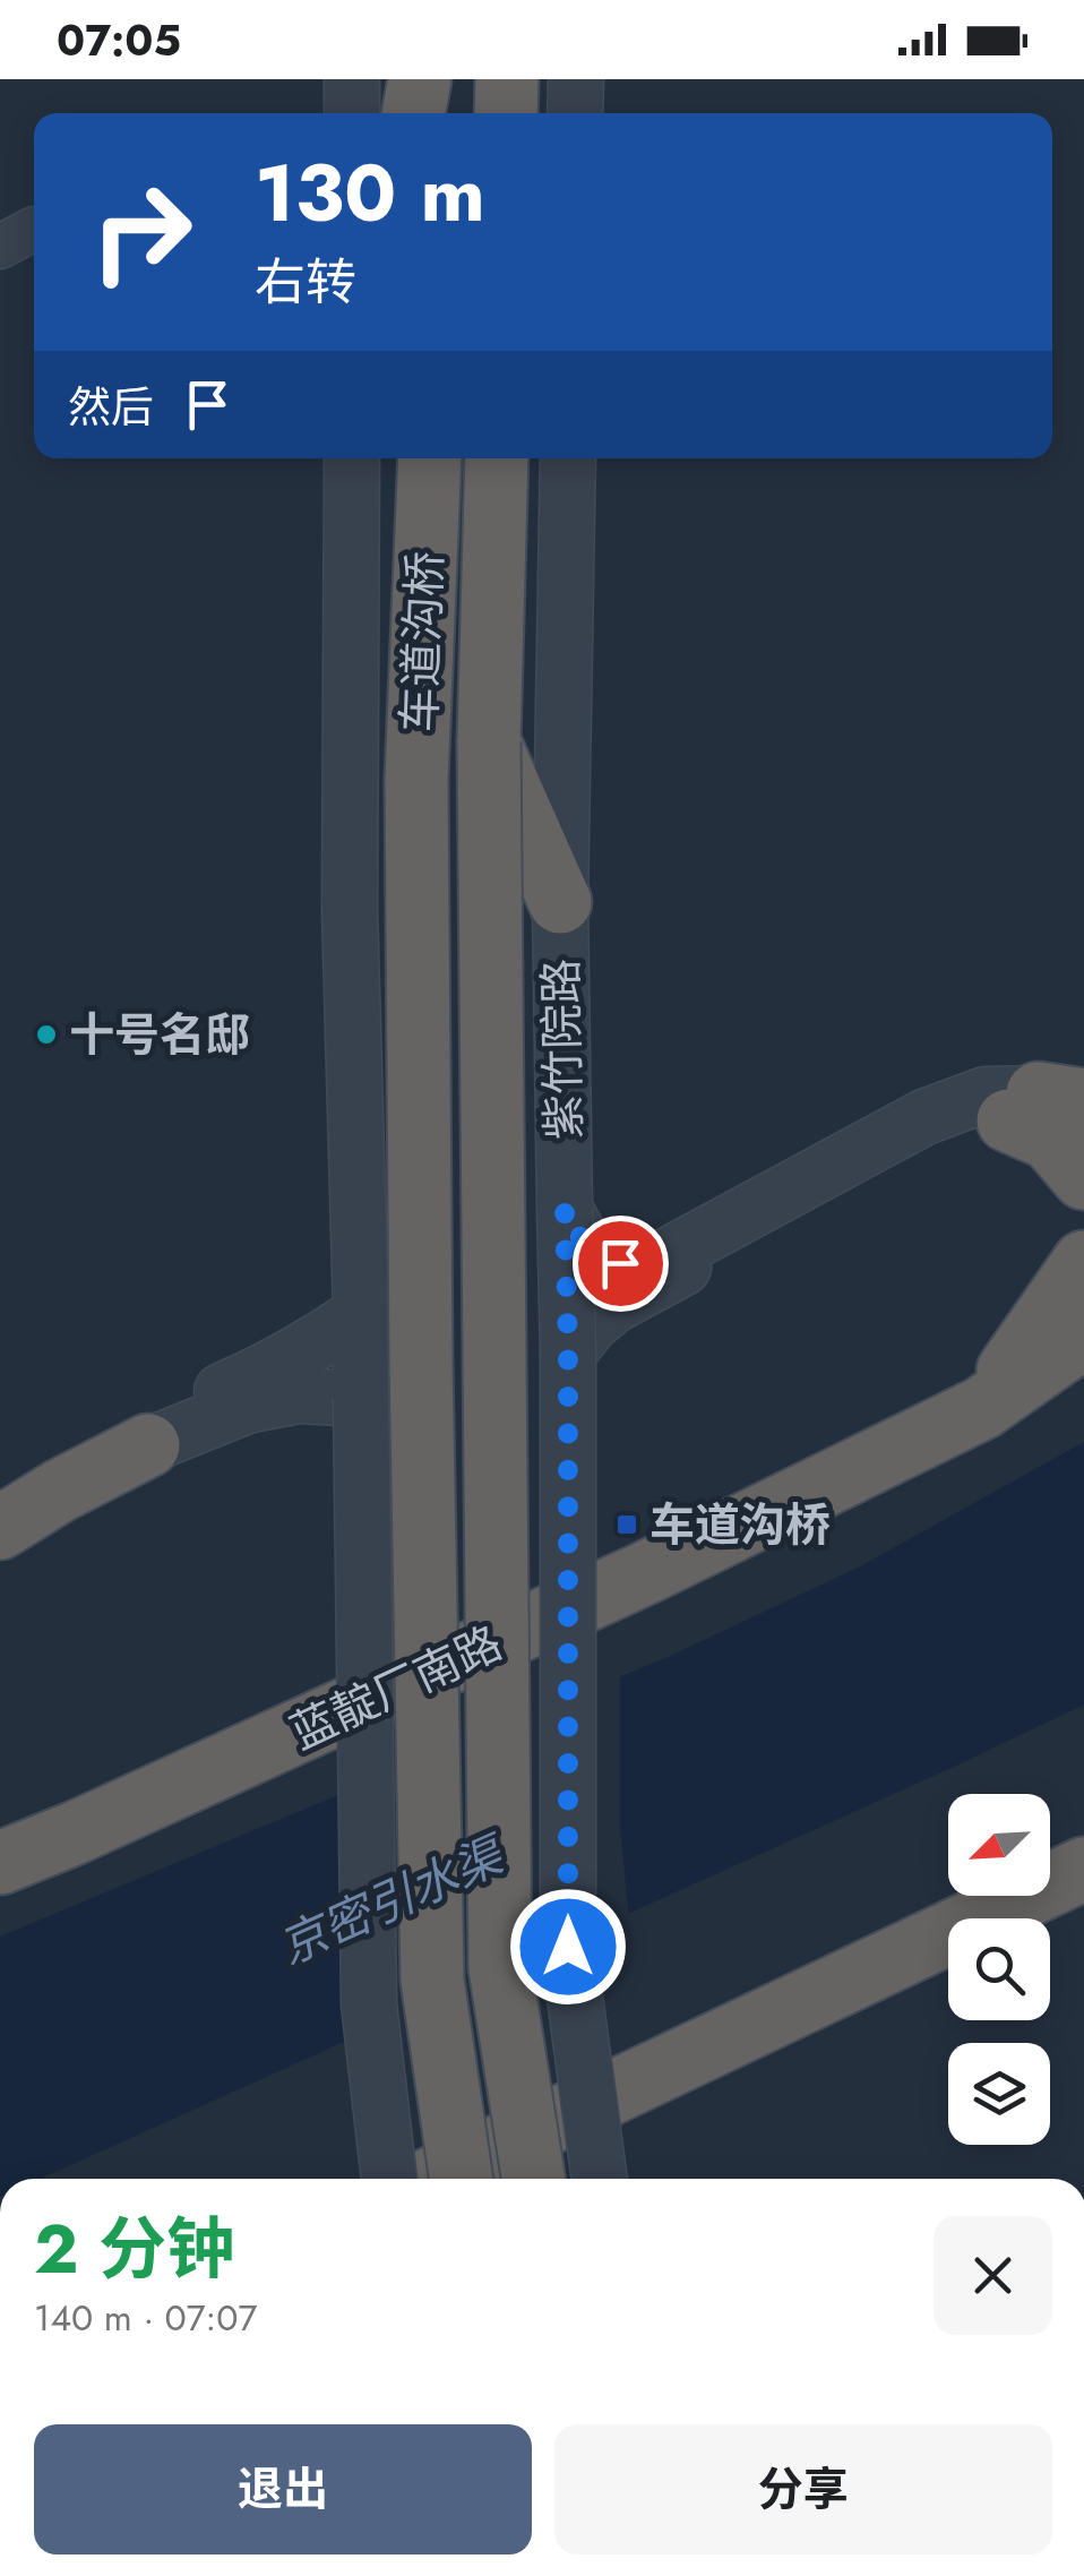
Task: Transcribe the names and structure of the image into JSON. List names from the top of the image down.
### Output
{
  "streets": {
    "highway": ["车道沟桥", "蓝靛厂南路"],
    "street": ["紫竹院路"]
  },
  "water": ["京密引水渠"],
  "places": {
    "other": ["十号名邸"],
    "transit": ["车道沟桥"]
  },
  "north": "bottom left",
  "page": {
    "status": "07:05",
    "turn": ["130 m", "右转"],
    "then": "然后",
    "heading": ["2 分钟", "140 m · 07:07"],
    "buttons": ["退出", "分享"]
  }
}
